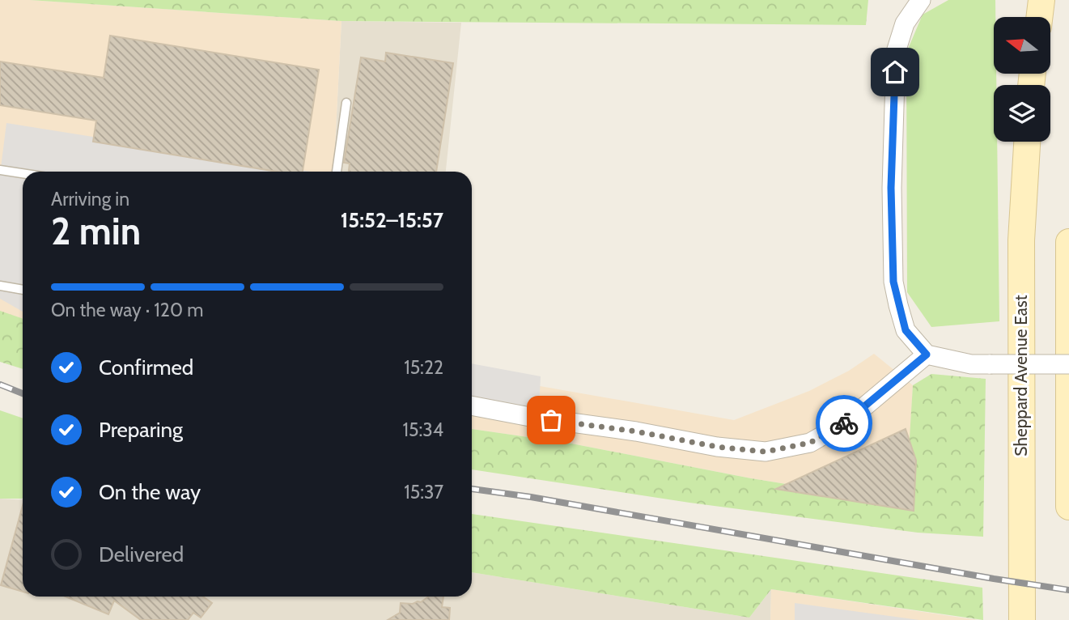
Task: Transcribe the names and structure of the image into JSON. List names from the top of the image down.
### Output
{
  "streets": {
    "main road": ["Sheppard Avenue East"]
  },
  "north": "left",
  "page": {
    "heading": ["2 min", "Arriving in", "15:52–15:57"],
    "bar": "On the way · 120 m",
    "list": [
      ["Confirmed", "15:22"],
      ["Preparing", "15:34"],
      ["On the way", "15:37"],
      "Delivered"
    ]
  }
}
